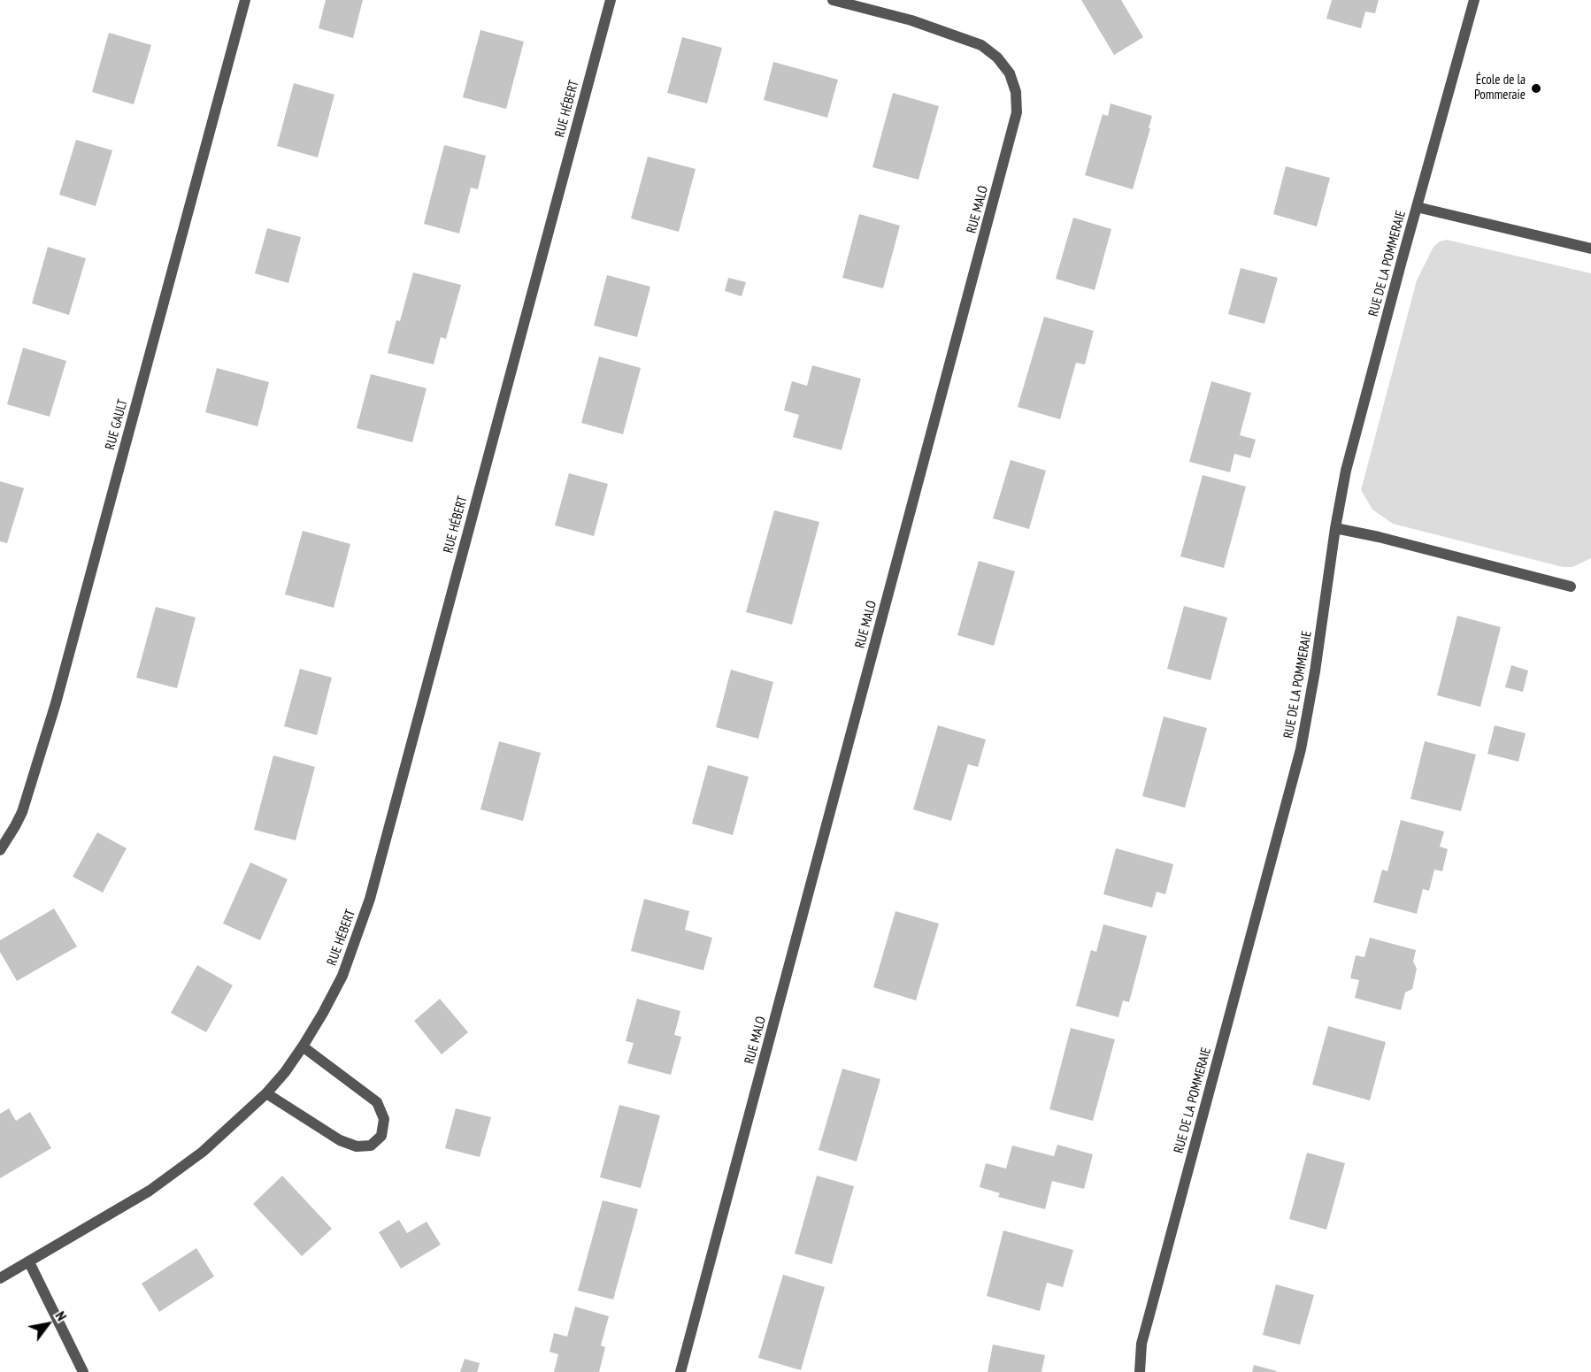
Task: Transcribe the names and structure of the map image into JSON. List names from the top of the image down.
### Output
{
  "streets": {
    "street": [
      "RUE HÉBERT",
      "RUE MALO",
      "RUE DE LA POMMERAIE",
      "RUE GAULT"
    ]
  },
  "places": ["École de la Pommeraie"],
  "north": "top right"
}
